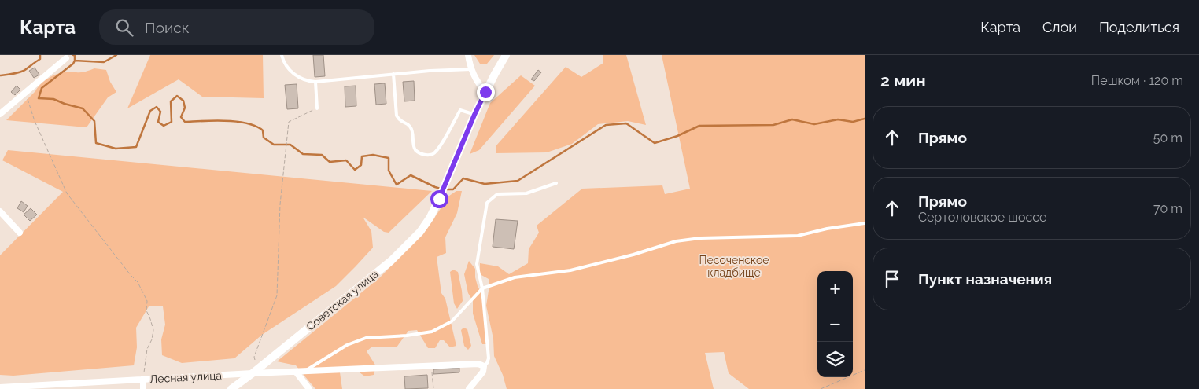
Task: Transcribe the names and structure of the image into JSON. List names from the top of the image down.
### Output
{
  "streets": {
    "main road": ["Советская улица"],
    "street": ["Лесная улица"]
  },
  "crossings": [
    ["Советская улица", "Лесная улица"]
  ],
  "parks": ["Песоченское кладбище"],
  "page": {
    "header": "Карта",
    "search": "Поиск",
    "nav": ["Карта", "Слои", "Поделиться"],
    "heading": ["2 мин", "Пешком · 120 m"],
    "list": [
      ["Прямо", "50 m"],
      ["Прямо", "Сертоловское шоссе", "70 m"],
      "Пункт назначения"
    ],
    "map_buttons": ["+", "−"]
  }
}
